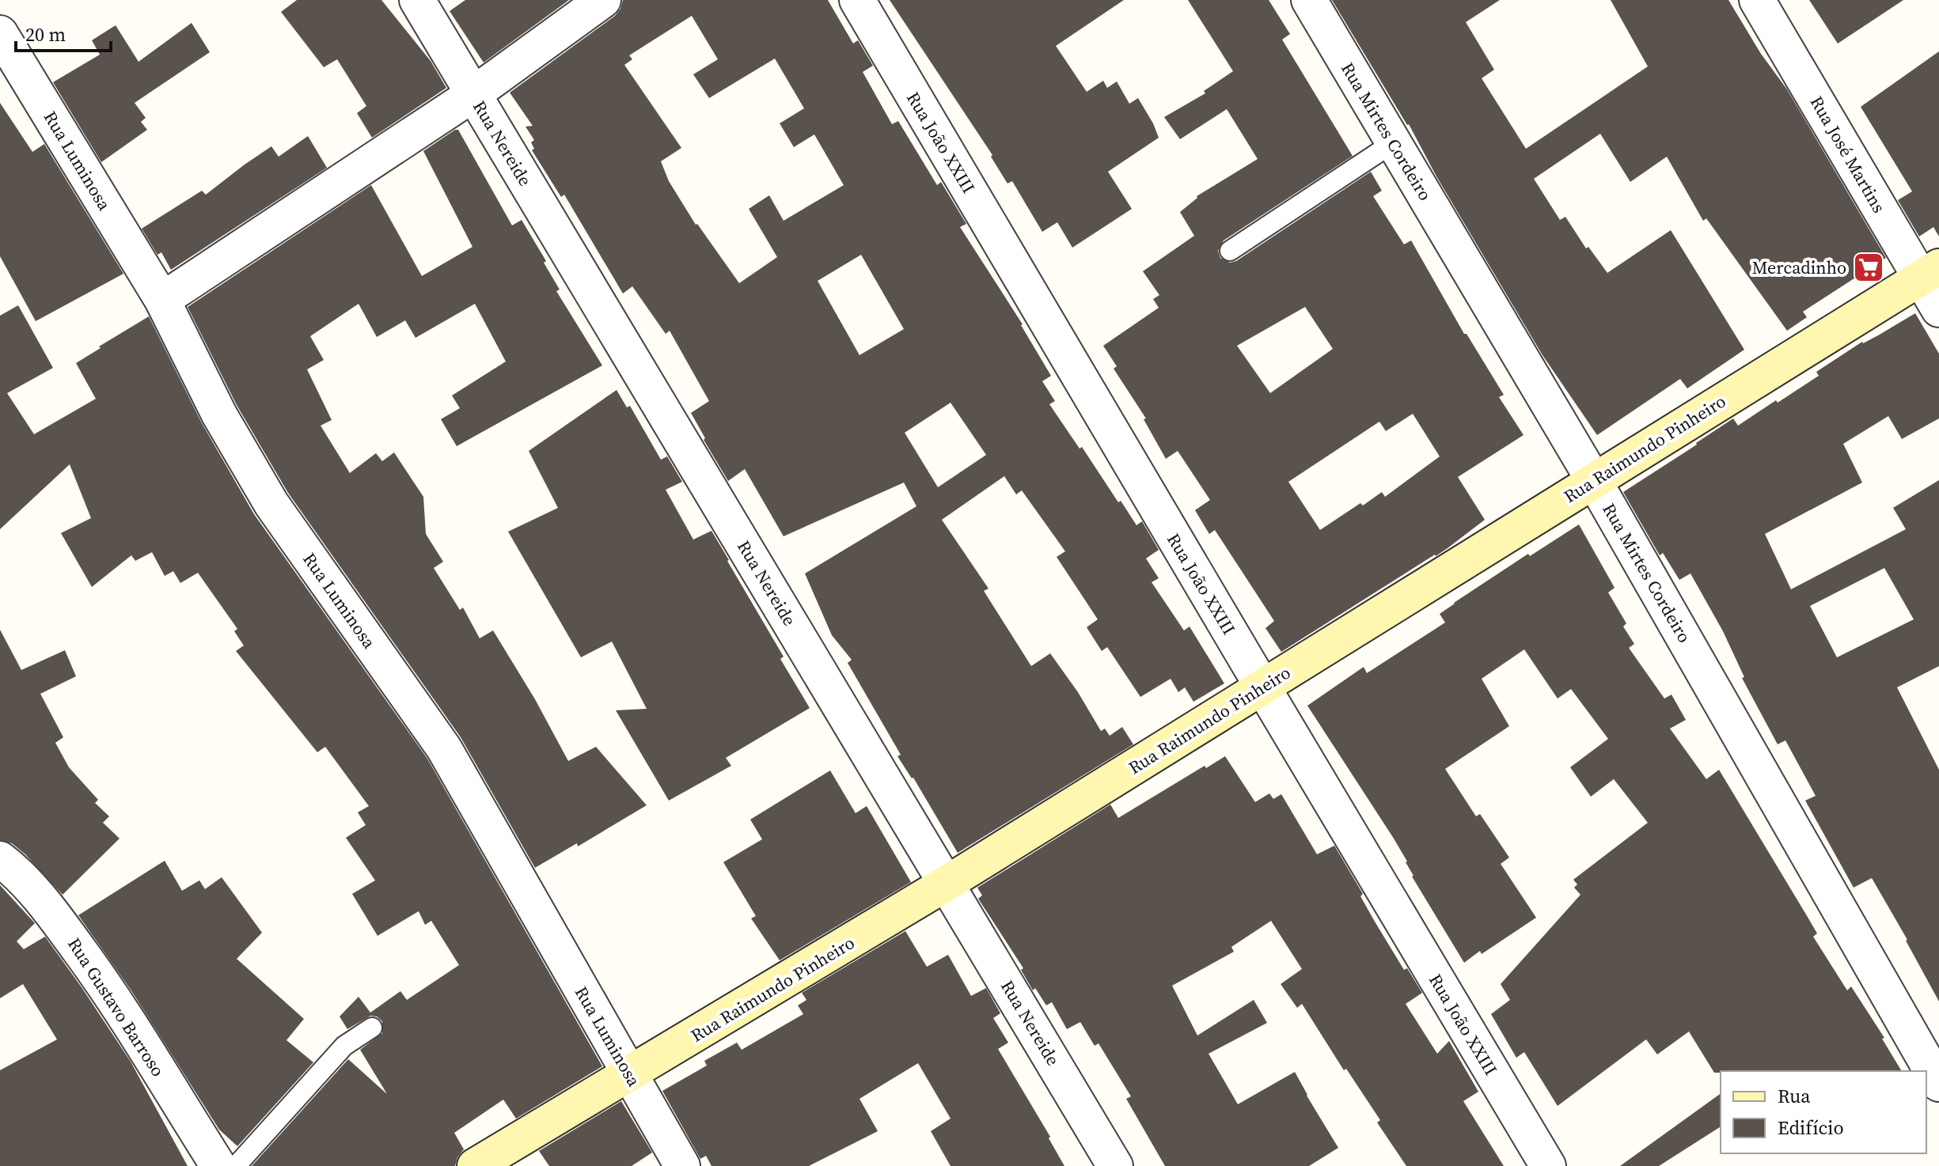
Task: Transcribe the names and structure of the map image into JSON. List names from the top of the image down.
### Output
{
  "streets": {
    "street": [
      "Rua Mirtes Cordeiro",
      "Rua João XXIII",
      "Rua Nereide",
      "Rua José Martins",
      "Rua Luminosa",
      "Rua Raimundo Pinheiro",
      "Rua Gustavo Barroso"
    ]
  },
  "crossings": [
    ["Rua Mirtes Cordeiro", "Rua Raimundo Pinheiro"],
    ["Rua João XXIII", "Rua Raimundo Pinheiro"],
    ["Rua Nereide", "Rua Raimundo Pinheiro"],
    ["Rua José Martins", "Rua Raimundo Pinheiro"],
    ["Rua Luminosa", "Rua Raimundo Pinheiro"]
  ],
  "places": {
    "supermarket": ["Mercadinho"]
  },
  "legend": ["Rua", "Edifício"],
  "scale_bar": "20 m"
}
